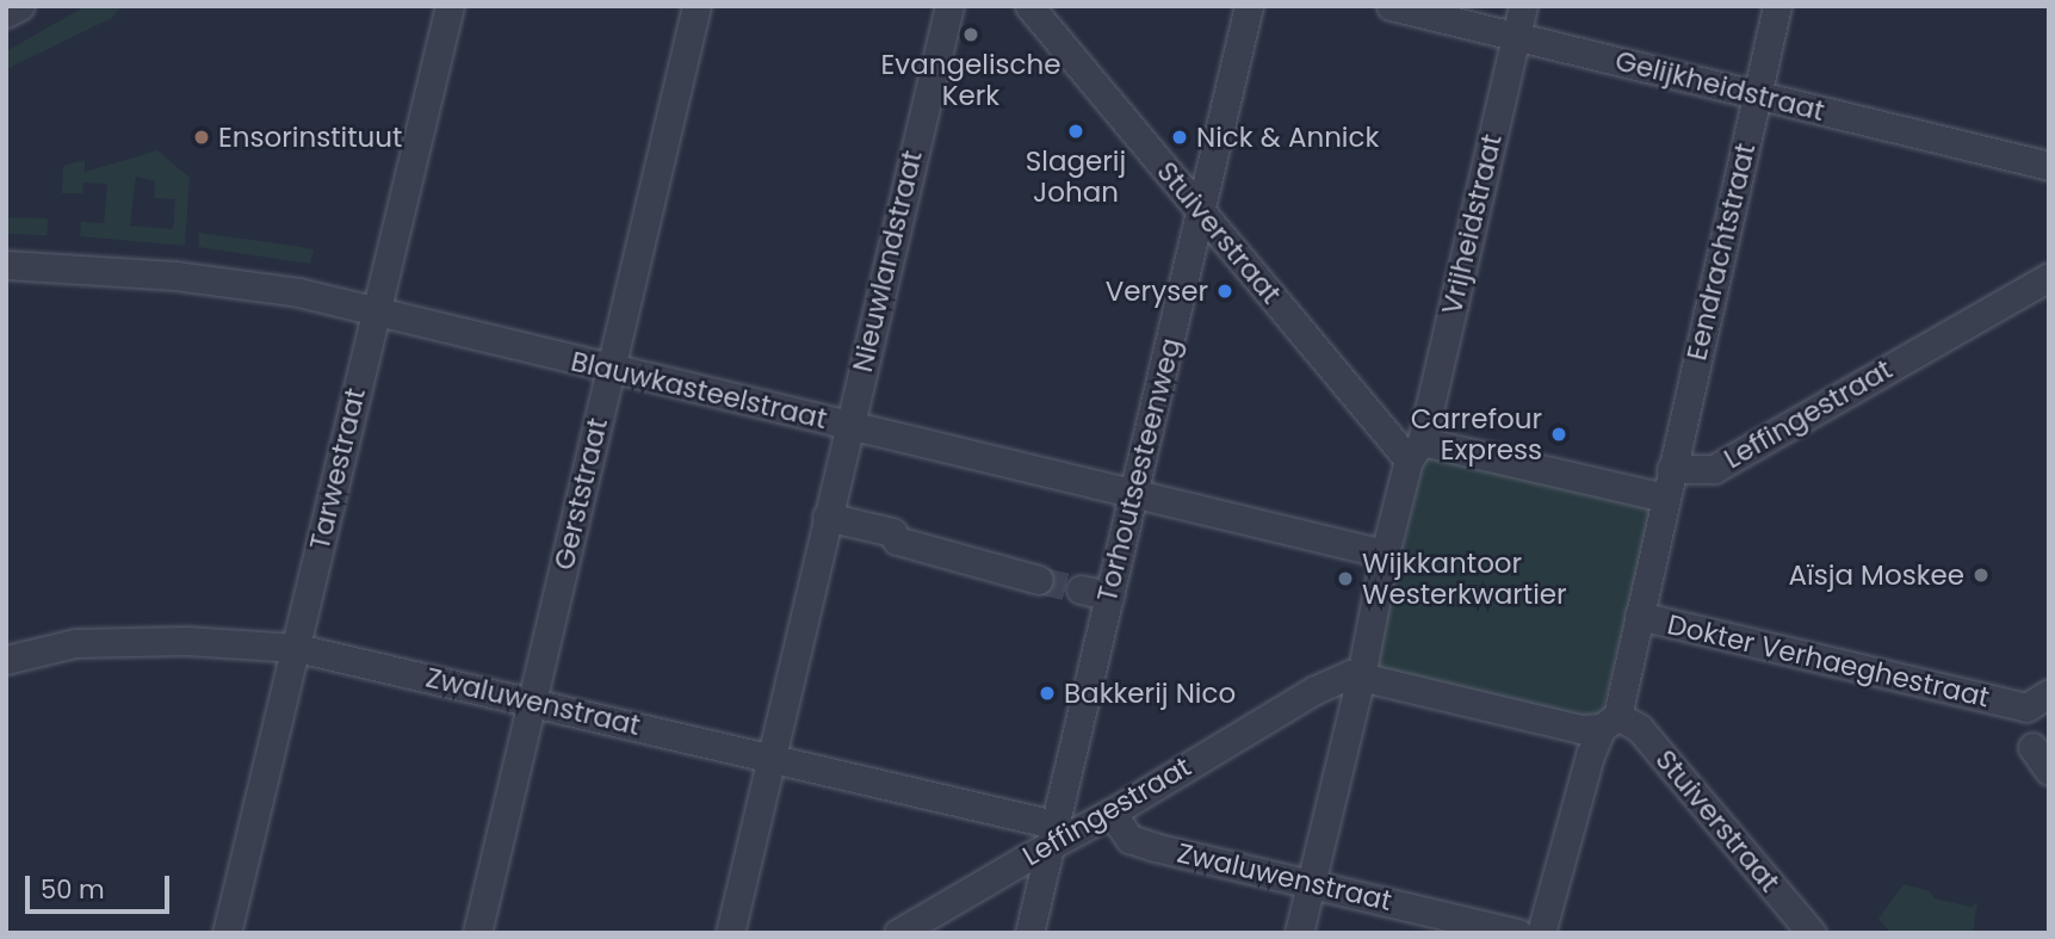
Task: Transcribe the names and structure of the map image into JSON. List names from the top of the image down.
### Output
{
  "streets": {
    "street": [
      "Gelijkheidstraat",
      "Vrijheidstraat",
      "Stuiverstraat",
      "Eendrachtstraat",
      "Nieuwlandstraat",
      "Blauwkasteelstraat",
      "Leffingestraat",
      "Tarwestraat",
      "Torhoutsesteenweg",
      "Gerststraat",
      "Dokter Verhaeghestraat",
      "Zwaluwenstraat"
    ]
  },
  "crossings": [
    ["Gelijkheidstraat", "Vrijheidstraat"],
    ["Gelijkheidstraat", "Eendrachtstraat"],
    ["Vrijheidstraat", "Stuiverstraat"],
    ["Vrijheidstraat", "Blauwkasteelstraat"],
    ["Vrijheidstraat", "Leffingestraat"],
    ["Vrijheidstraat", "Zwaluwenstraat"],
    ["Stuiverstraat", "Eendrachtstraat"],
    ["Stuiverstraat", "Torhoutsesteenweg"],
    ["Eendrachtstraat", "Leffingestraat"],
    ["Eendrachtstraat", "Dokter Verhaeghestraat"],
    ["Nieuwlandstraat", "Blauwkasteelstraat"],
    ["Nieuwlandstraat", "Zwaluwenstraat"],
    ["Blauwkasteelstraat", "Tarwestraat"],
    ["Blauwkasteelstraat", "Torhoutsesteenweg"],
    ["Blauwkasteelstraat", "Gerststraat"],
    ["Leffingestraat", "Torhoutsesteenweg"],
    ["Leffingestraat", "Zwaluwenstraat"],
    ["Tarwestraat", "Zwaluwenstraat"],
    ["Torhoutsesteenweg", "Zwaluwenstraat"],
    ["Gerststraat", "Zwaluwenstraat"]
  ],
  "places": [
    "Evangelische Kerk",
    "Slagerij Johan",
    "Ensorinstituut",
    "Nick & Annick",
    "Veryser",
    "Carrefour Express",
    "Aïsja Moskee",
    "Wijkkantoor Westerkwartier",
    "Bakkerij Nico"
  ],
  "scale_bar": "50 m"
}
